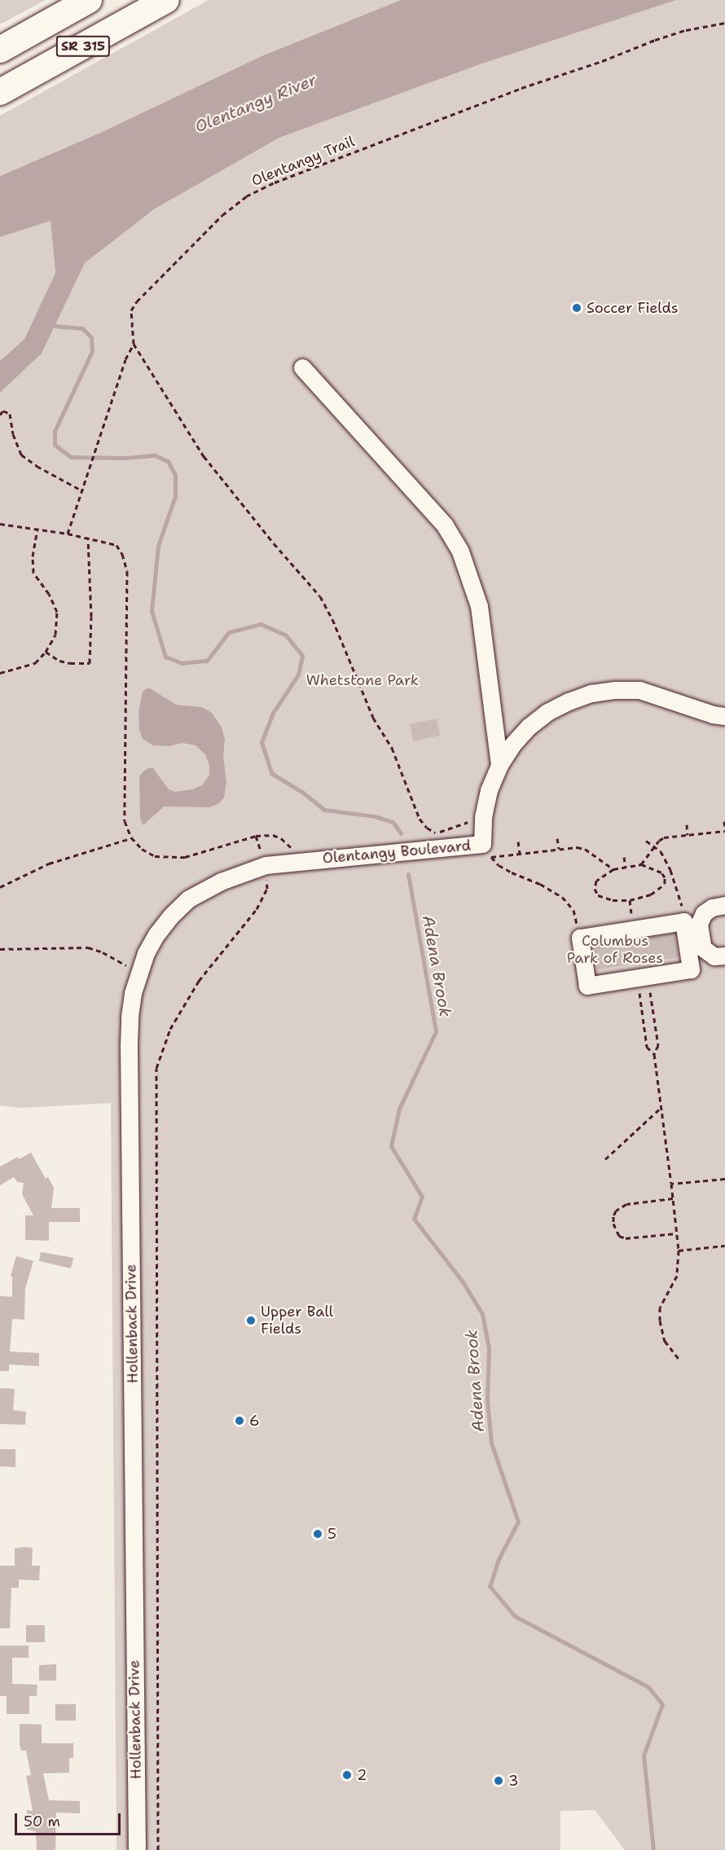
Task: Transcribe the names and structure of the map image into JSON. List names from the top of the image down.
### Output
{
  "streets": {
    "highway": ["SR 315"],
    "street": ["Olentangy Boulevard", "Hollenback Drive"],
    "path": ["Olentangy Trail"]
  },
  "crossings": [
    ["Olentangy Boulevard", "Hollenback Drive"]
  ],
  "water": ["Olentangy River", "Adena Brook"],
  "parks": ["Whetstone Park", "Columbus Park of Roses"],
  "places": [
    "Soccer Fields",
    "Upper Ball Fields",
    "6",
    "5",
    "2",
    "3"
  ],
  "scale_bar": "50 m"
}
